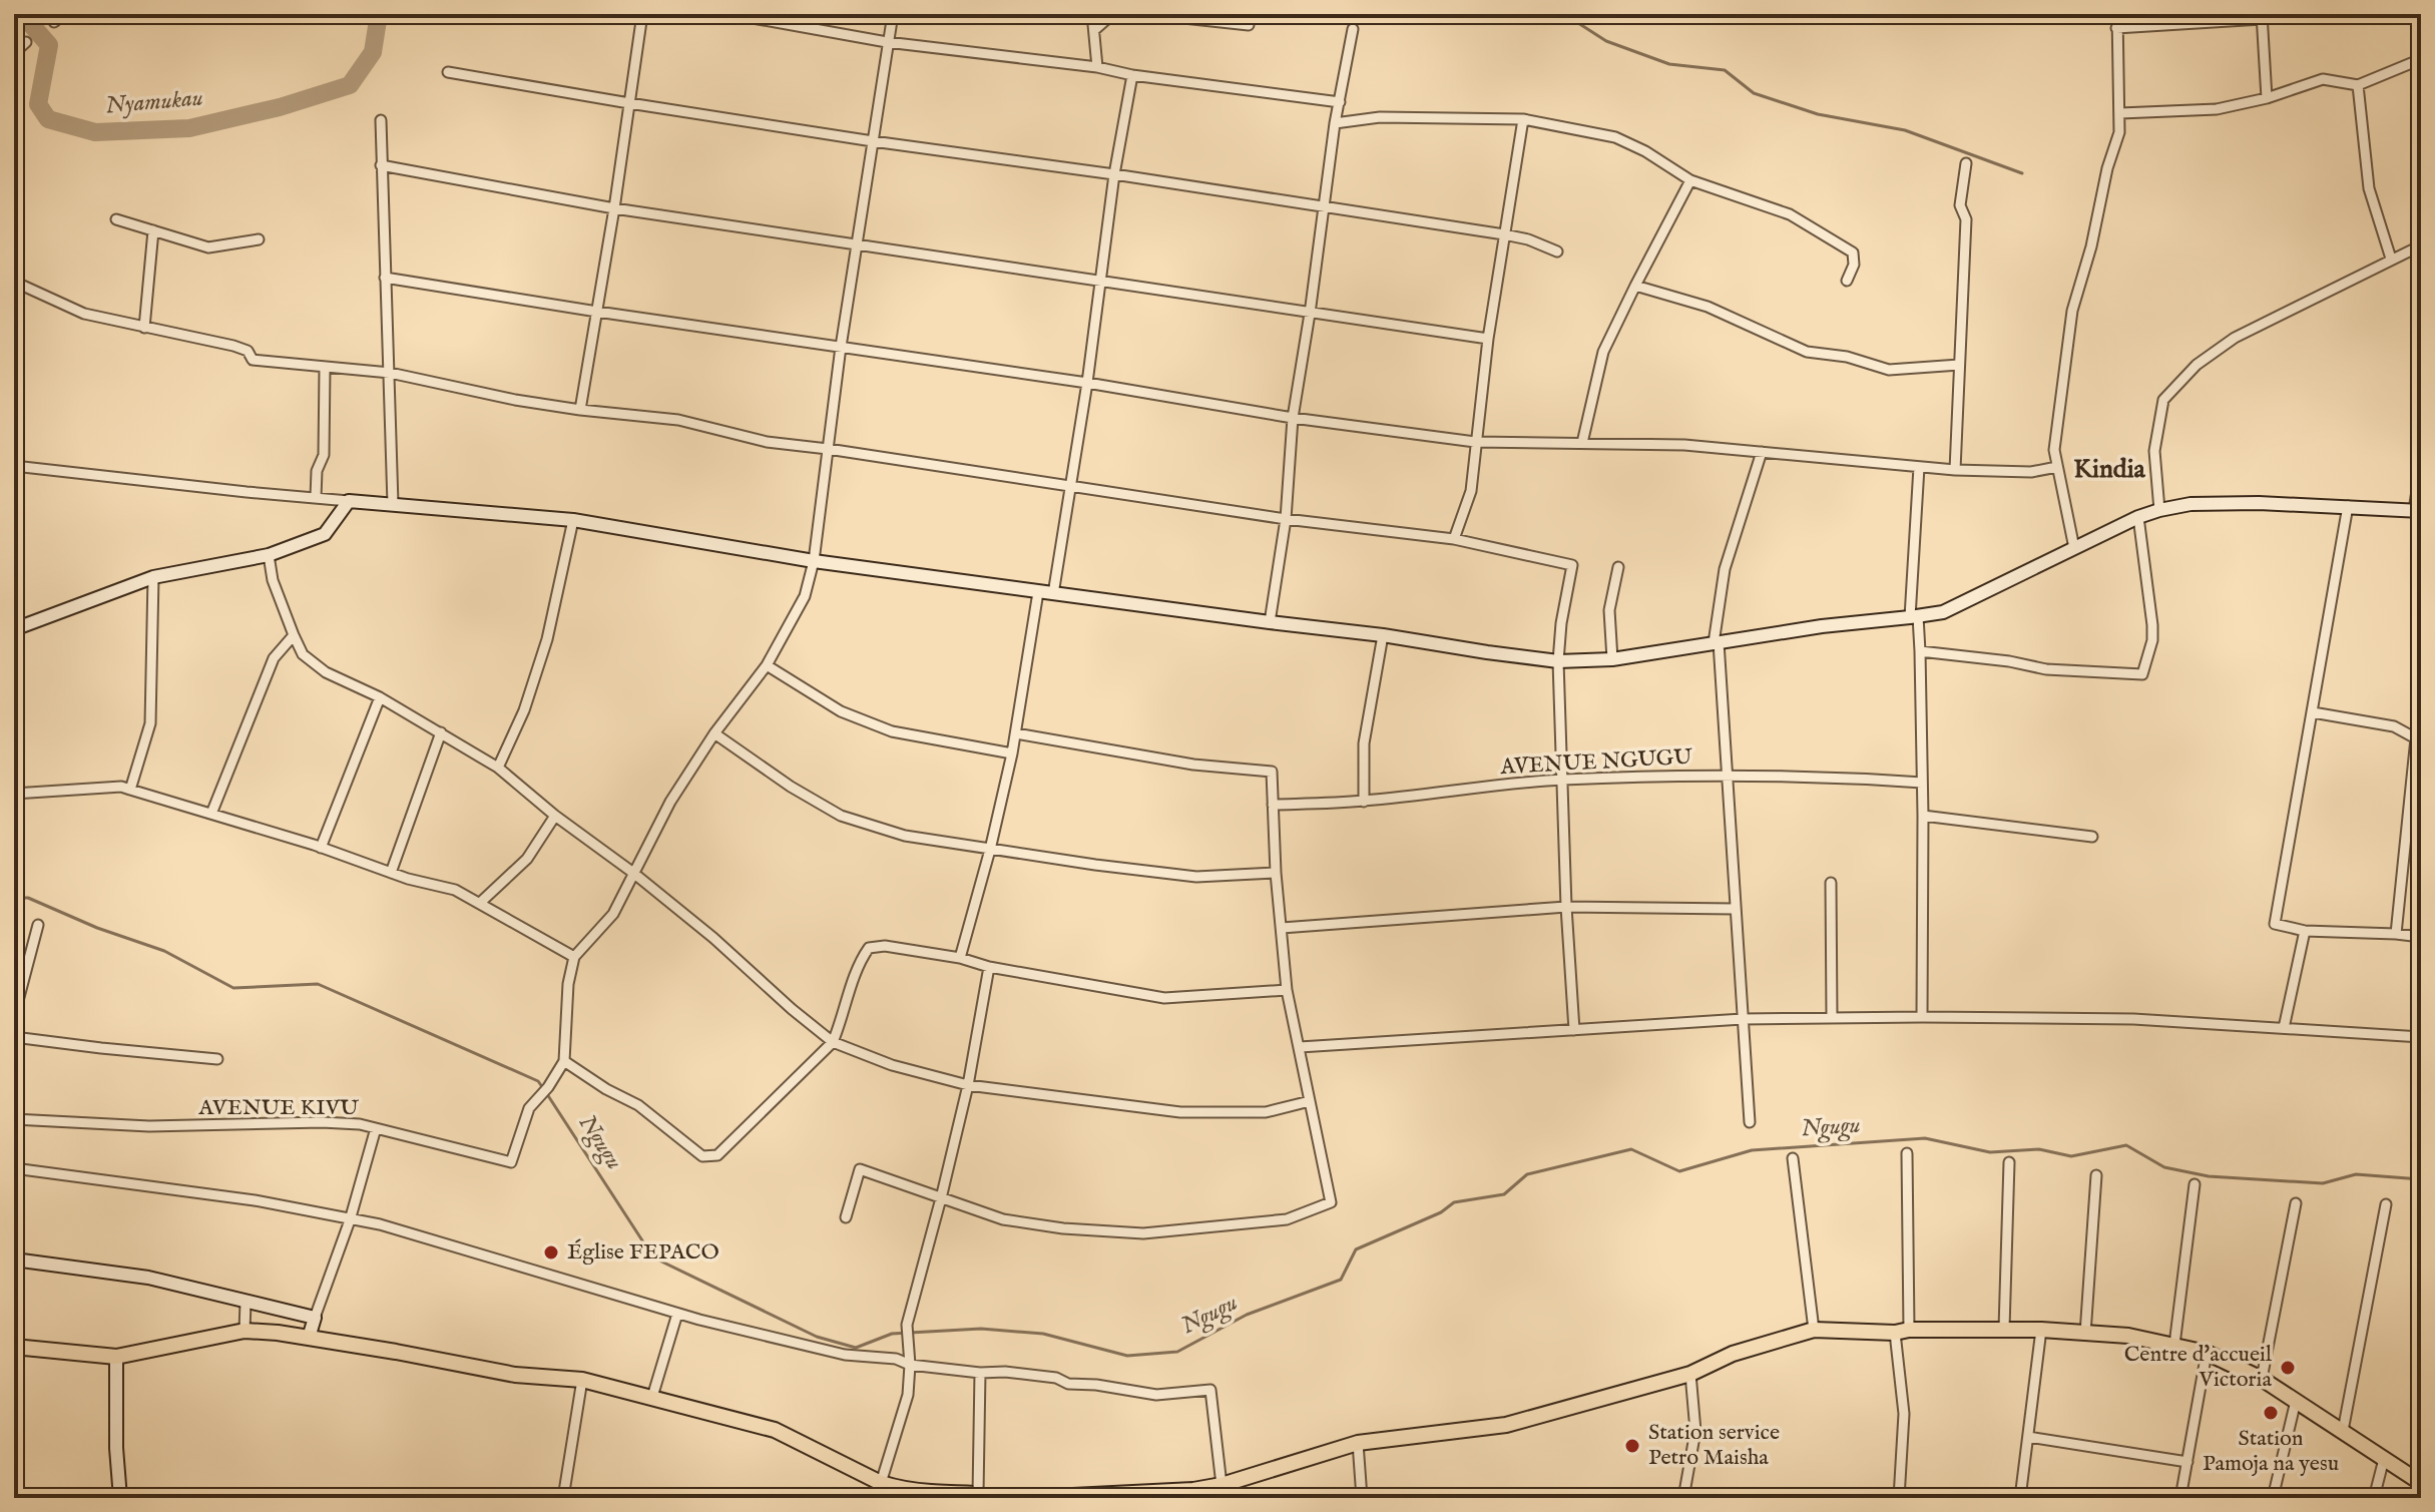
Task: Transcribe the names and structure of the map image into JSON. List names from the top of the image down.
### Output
{
  "streets": {
    "street": ["AVENUE NGUGU", "AVENUE KIVU"]
  },
  "districts": ["Kindia"],
  "water": ["Nyamukau", "Ngugu"],
  "places": [
    "Église FEPACO",
    "Centre d'accueil Victoria",
    "Station Pamoja na yesu",
    "Station service Petro Maisha"
  ]
}
